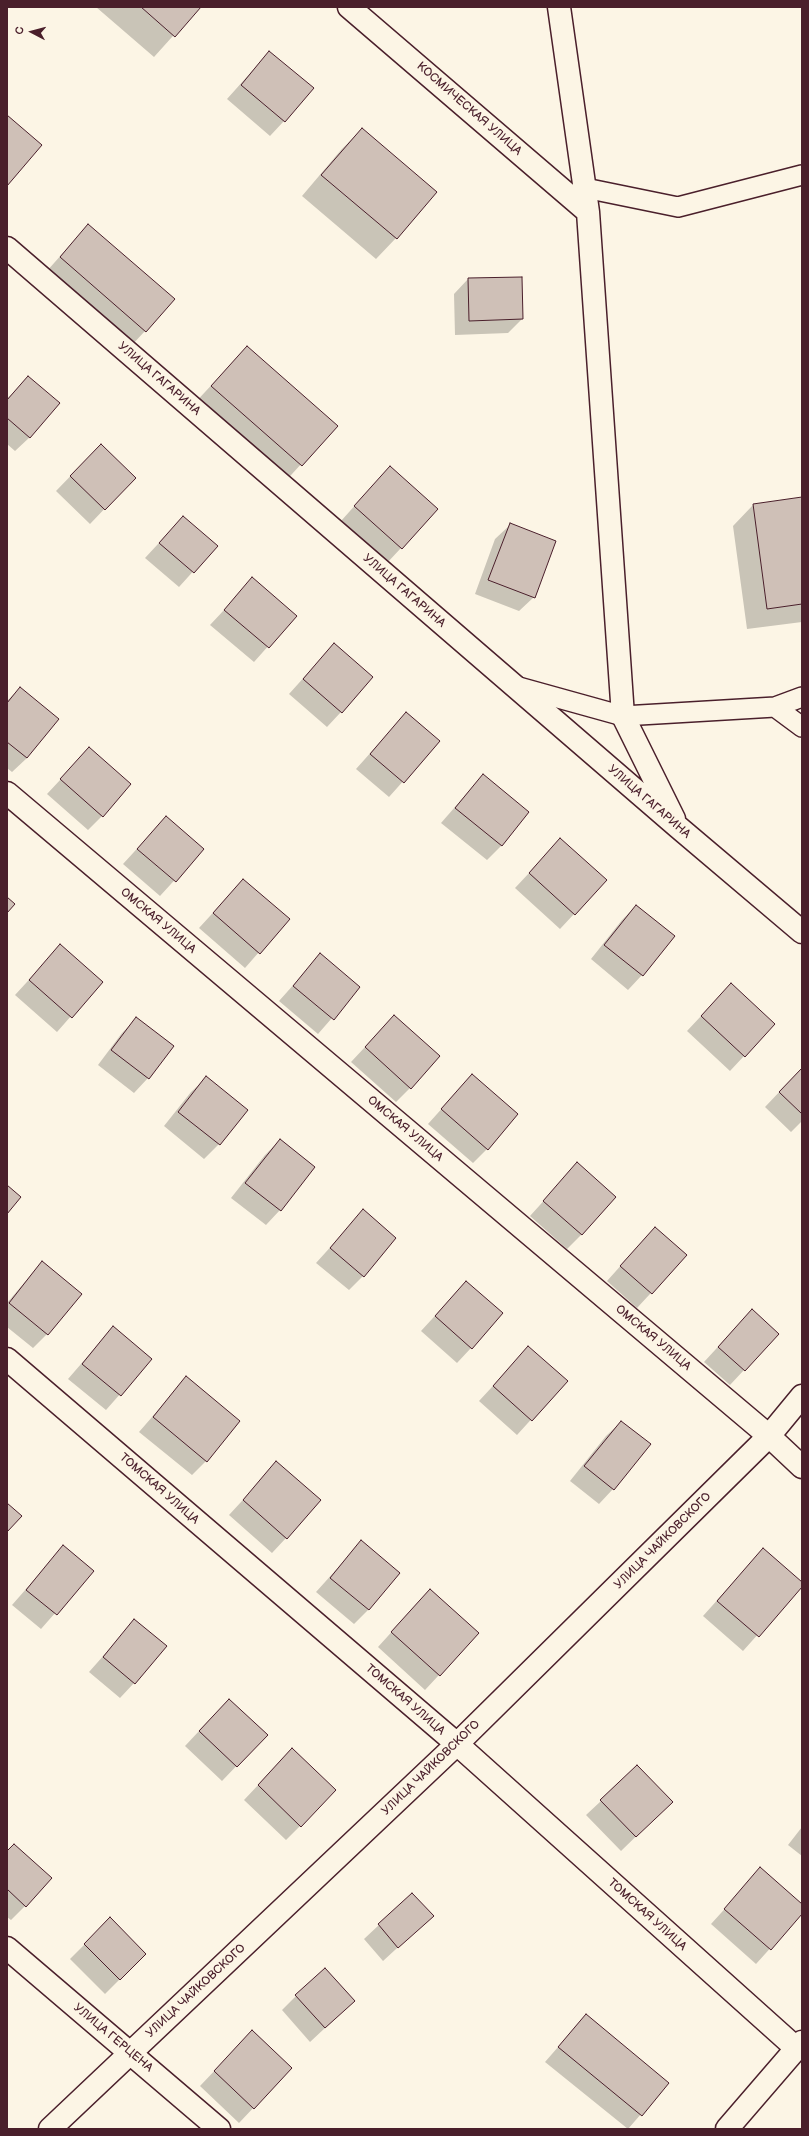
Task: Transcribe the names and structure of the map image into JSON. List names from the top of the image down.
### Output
{
  "streets": {
    "street": [
      "КОСМИЧЕСКАЯ УЛИЦА",
      "УЛИЦА ГАГАРИНА",
      "ОМСКАЯ УЛИЦА",
      "ТОМСКАЯ УЛИЦА",
      "УЛИЦА ЧАЙКОВСКОГО",
      "УЛИЦА ГЕРЦЕНА"
    ]
  },
  "crossings": [
    ["ОМСКАЯ УЛИЦА", "УЛИЦА ЧАЙКОВСКОГО"],
    ["ТОМСКАЯ УЛИЦА", "УЛИЦА ЧАЙКОВСКОГО"],
    ["УЛИЦА ЧАЙКОВСКОГО", "УЛИЦА ГЕРЦЕНА"]
  ],
  "north": "left"
}
